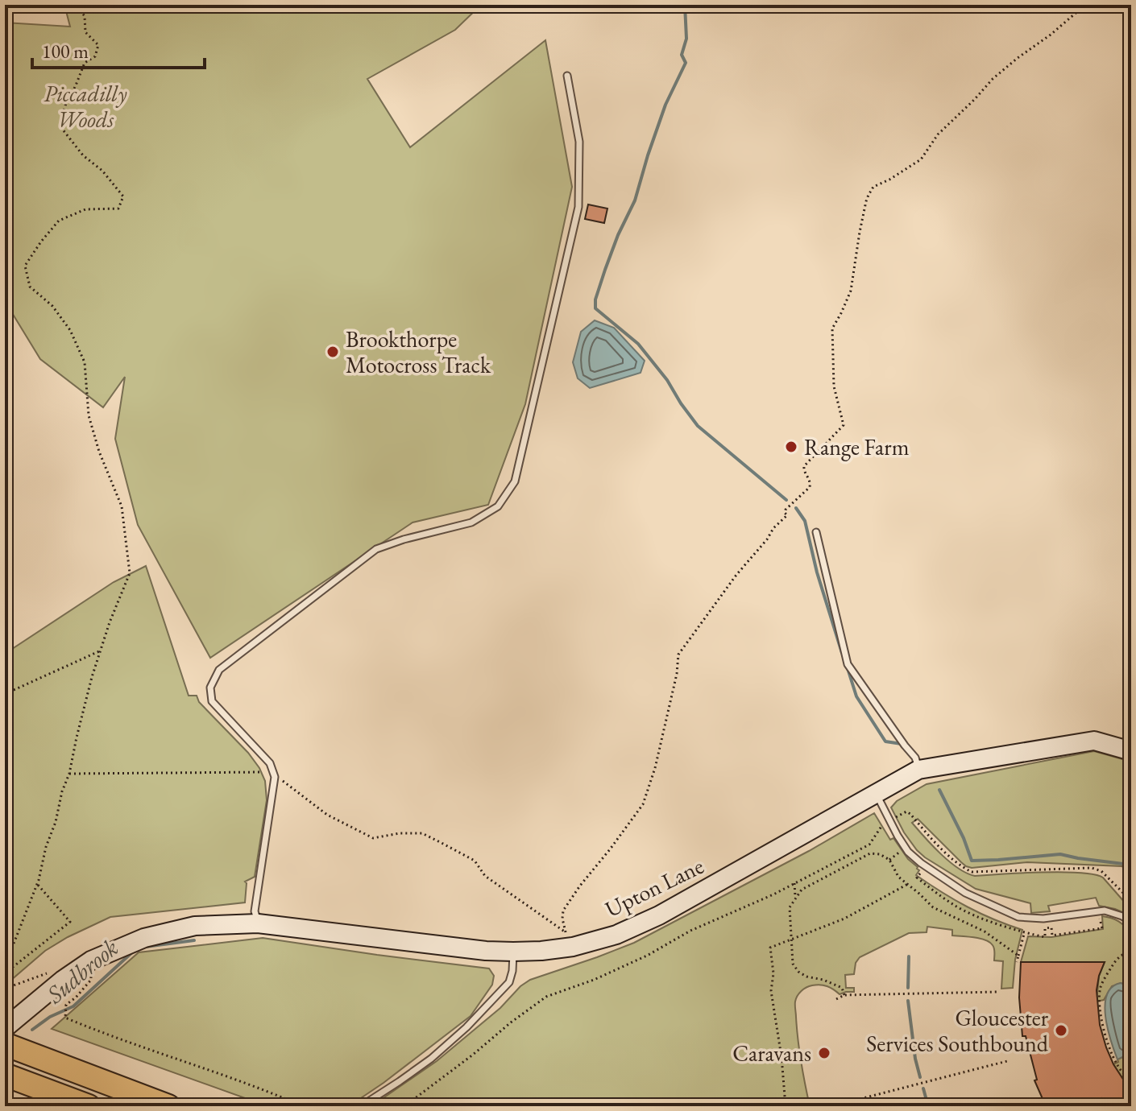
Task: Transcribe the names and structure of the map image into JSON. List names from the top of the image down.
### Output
{
  "streets": {
    "street": ["Upton Lane"]
  },
  "water": ["Sudbrook"],
  "parks": ["Piccadilly Woods"],
  "places": [
    "Brookthorpe Motocross Track",
    "Range Farm",
    "Gloucester Services Southbound",
    "Caravans"
  ],
  "scale_bar": "100 m"
}
